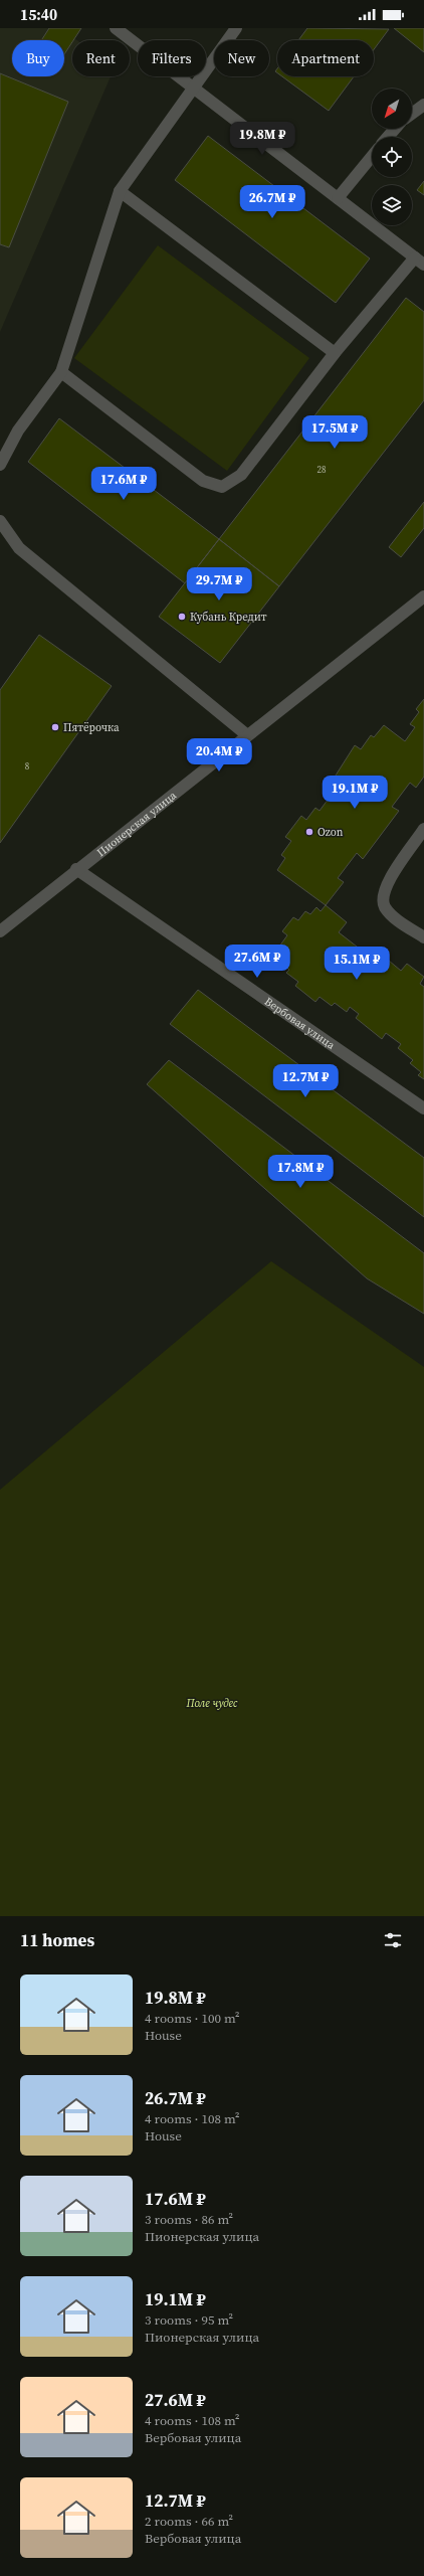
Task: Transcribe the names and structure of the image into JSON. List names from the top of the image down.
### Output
{
  "streets": {
    "street": ["Пионерская улица", "Вербовая улица"]
  },
  "crossings": [
    ["Пионерская улица", "Вербовая улица"]
  ],
  "parks": ["Поле чудес"],
  "places": ["Кубань Кредит", "Пятёрочка", "Ozon"],
  "house_numbers": ["28", "8"],
  "north": "bottom left",
  "page": {
    "status": "15:40",
    "chip": [
      "Buy",
      "Rent",
      "Filters",
      "New",
      "Apartment"
    ],
    "price": [
      "19.8M ₽",
      "26.7M ₽",
      "17.5M ₽",
      "17.6M ₽",
      "29.7M ₽",
      "20.4M ₽",
      "19.1M ₽",
      "27.6M ₽",
      "15.1M ₽",
      "12.7M ₽",
      "17.8M ₽"
    ],
    "heading": "11 homes",
    "list": [
      {
        "name": "19.8M ₽",
        "note": "4 rooms · 100 m² · House"
      },
      {
        "name": "26.7M ₽",
        "note": "4 rooms · 108 m² · House"
      },
      {
        "name": "17.6M ₽",
        "note": "3 rooms · 86 m² · Пионерская улица"
      },
      {
        "name": "19.1M ₽",
        "note": "3 rooms · 95 m² · Пионерская улица"
      },
      {
        "name": "27.6M ₽",
        "note": "4 rooms · 108 m² · Вербовая улица"
      },
      {
        "name": "12.7M ₽",
        "note": "2 rooms · 66 m² · Вербовая улица"
      }
    ]
  }
}
